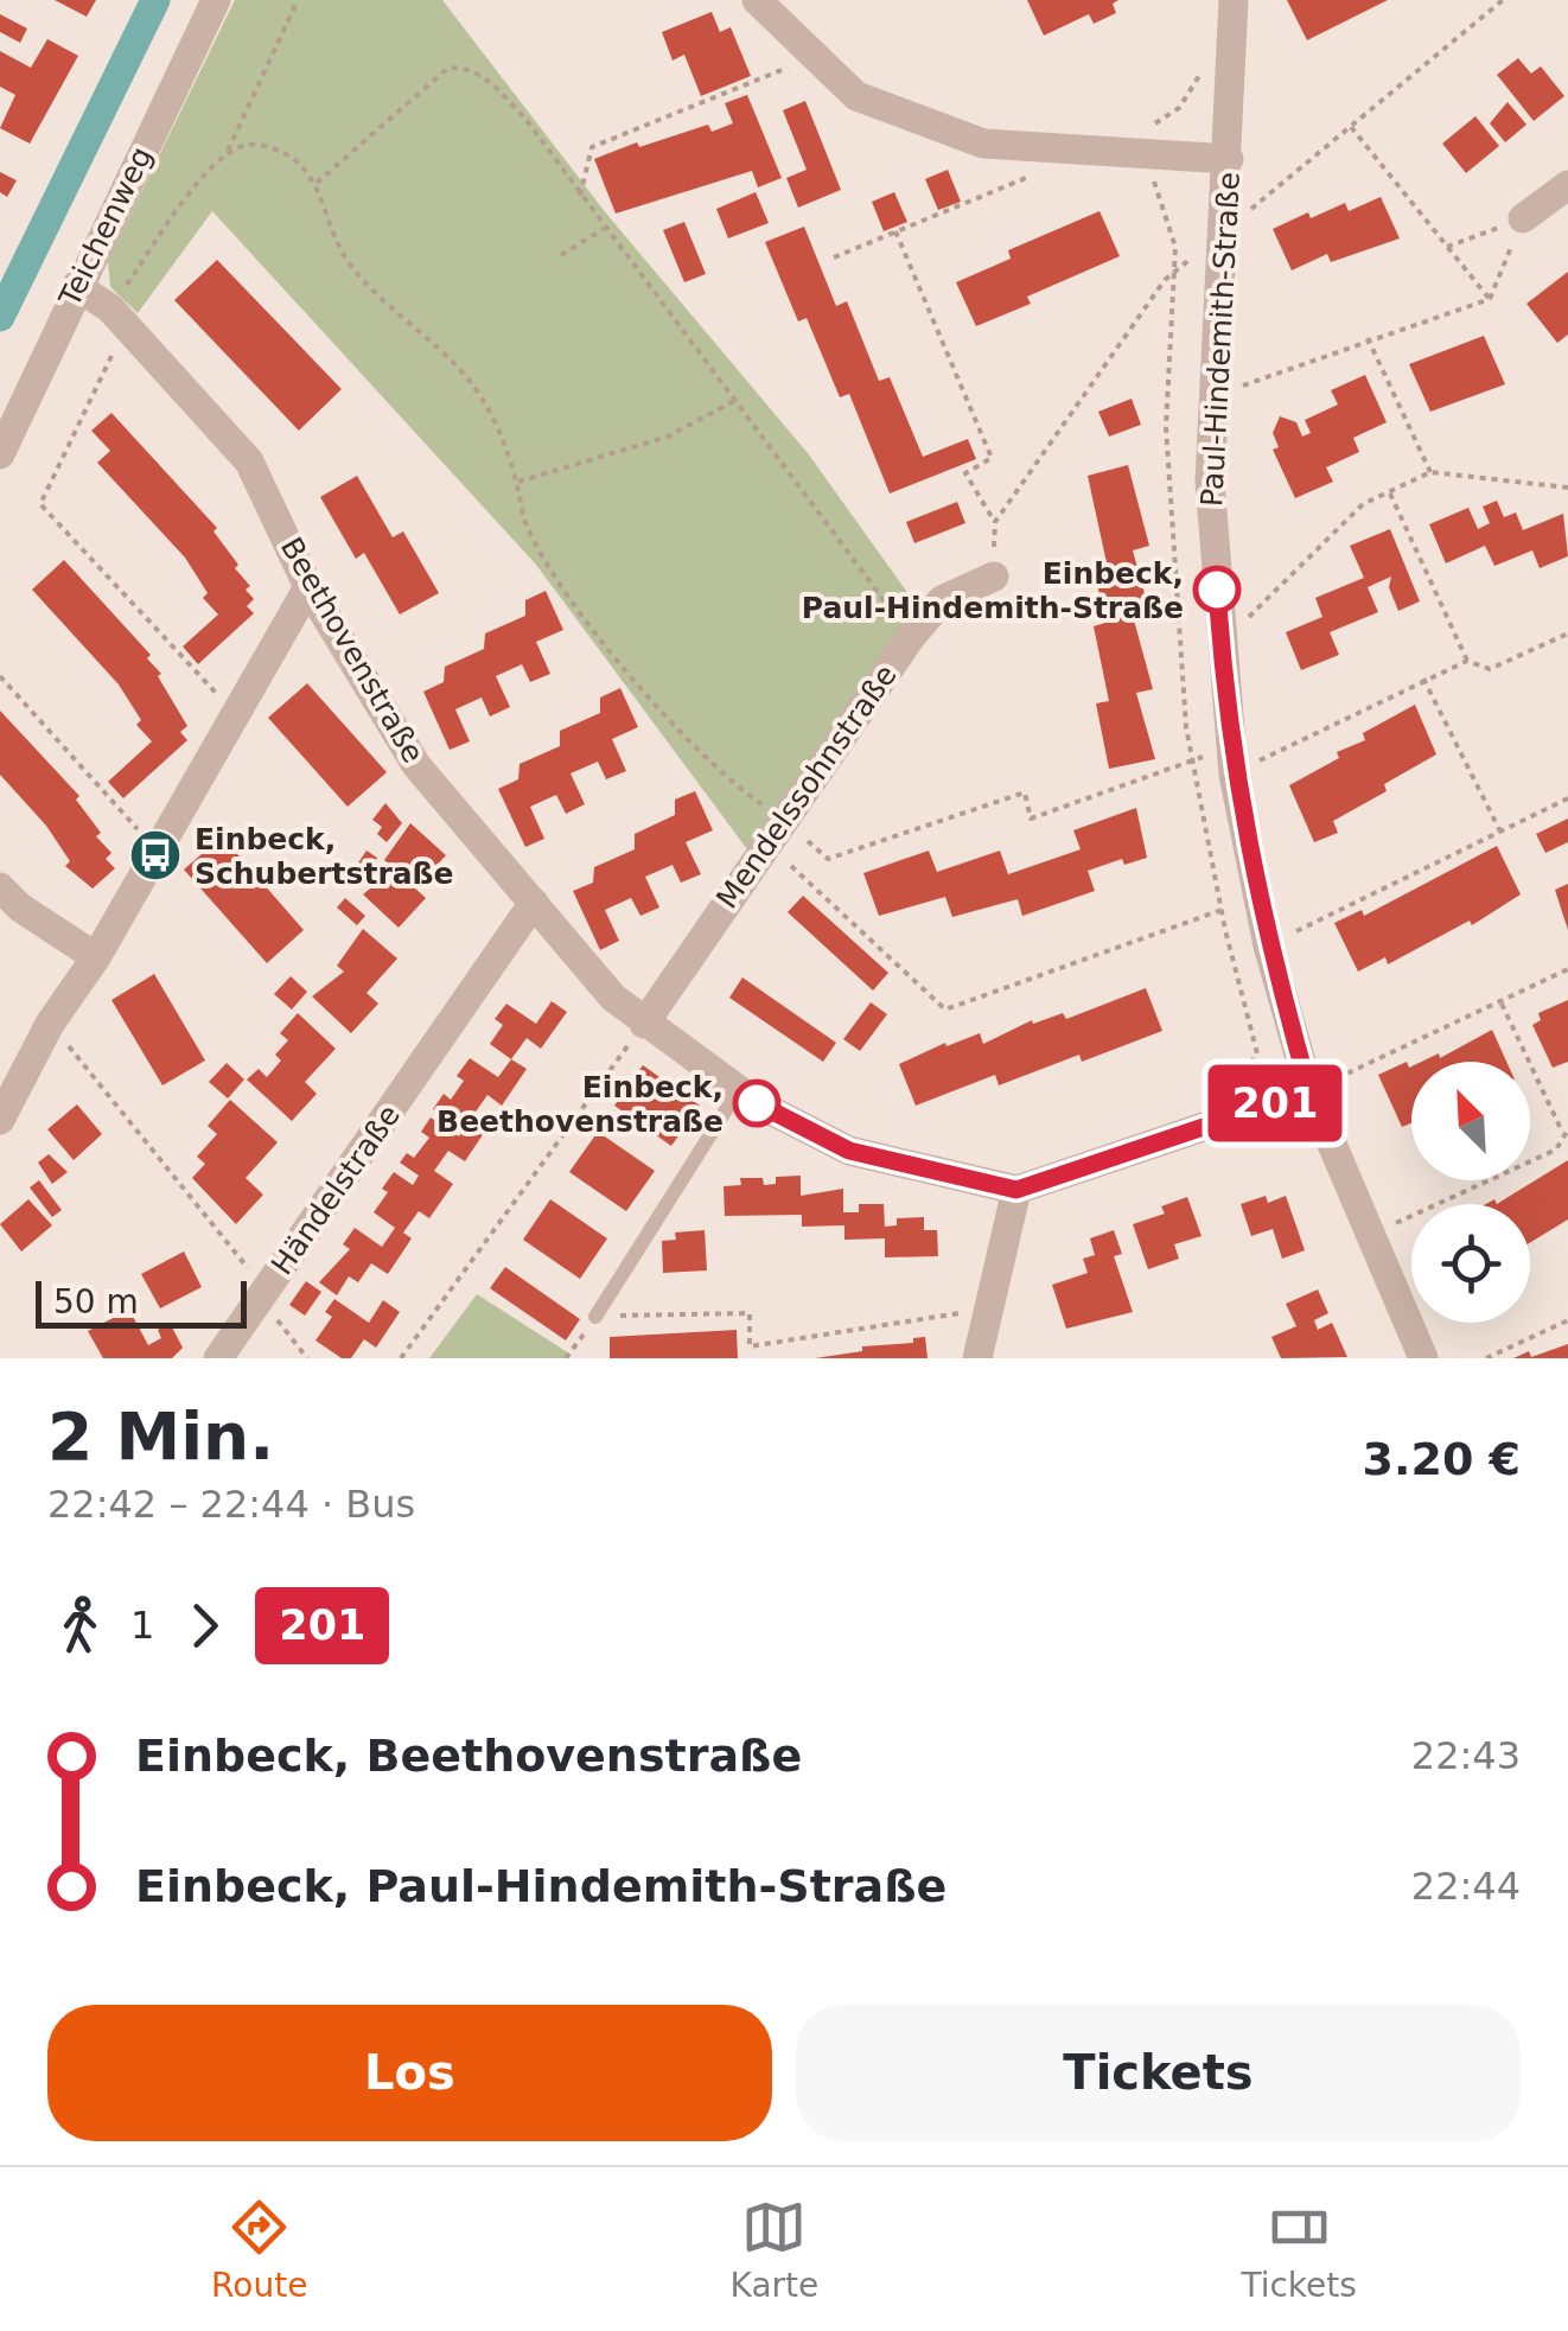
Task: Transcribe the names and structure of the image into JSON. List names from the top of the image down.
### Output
{
  "streets": {
    "street": [
      "Teichenweg",
      "Paul-Hindemith-Straße",
      "Beethovenstraße",
      "Mendelssohnstraße",
      "Händelstraße"
    ]
  },
  "crossings": [
    ["Teichenweg", "Beethovenstraße"],
    ["Beethovenstraße", "Mendelssohnstraße"],
    ["Beethovenstraße", "Händelstraße"]
  ],
  "places": {
    "other": ["Einbeck, Paul-Hindemith-Straße", "Einbeck, Beethovenstraße"],
    "bus stop": ["Einbeck, Schubertstraße"]
  },
  "lines": ["bus line 201"],
  "scale_bar": "50 m",
  "north": "top left",
  "page": {
    "on_map": "201",
    "scale": "50 m",
    "heading": ["2 Min.", "22:42 – 22:44 · Bus", "3.20 €"],
    "legs": ["1", "201"],
    "list": [
      {
        "name": "Einbeck, Beethovenstraße",
        "value": "22:43"
      },
      {
        "name": "Einbeck, Paul-Hindemith-Straße",
        "value": "22:44"
      }
    ],
    "buttons": ["Los", "Tickets"],
    "tabs": ["Route", "Karte", "Tickets"]
  }
}
